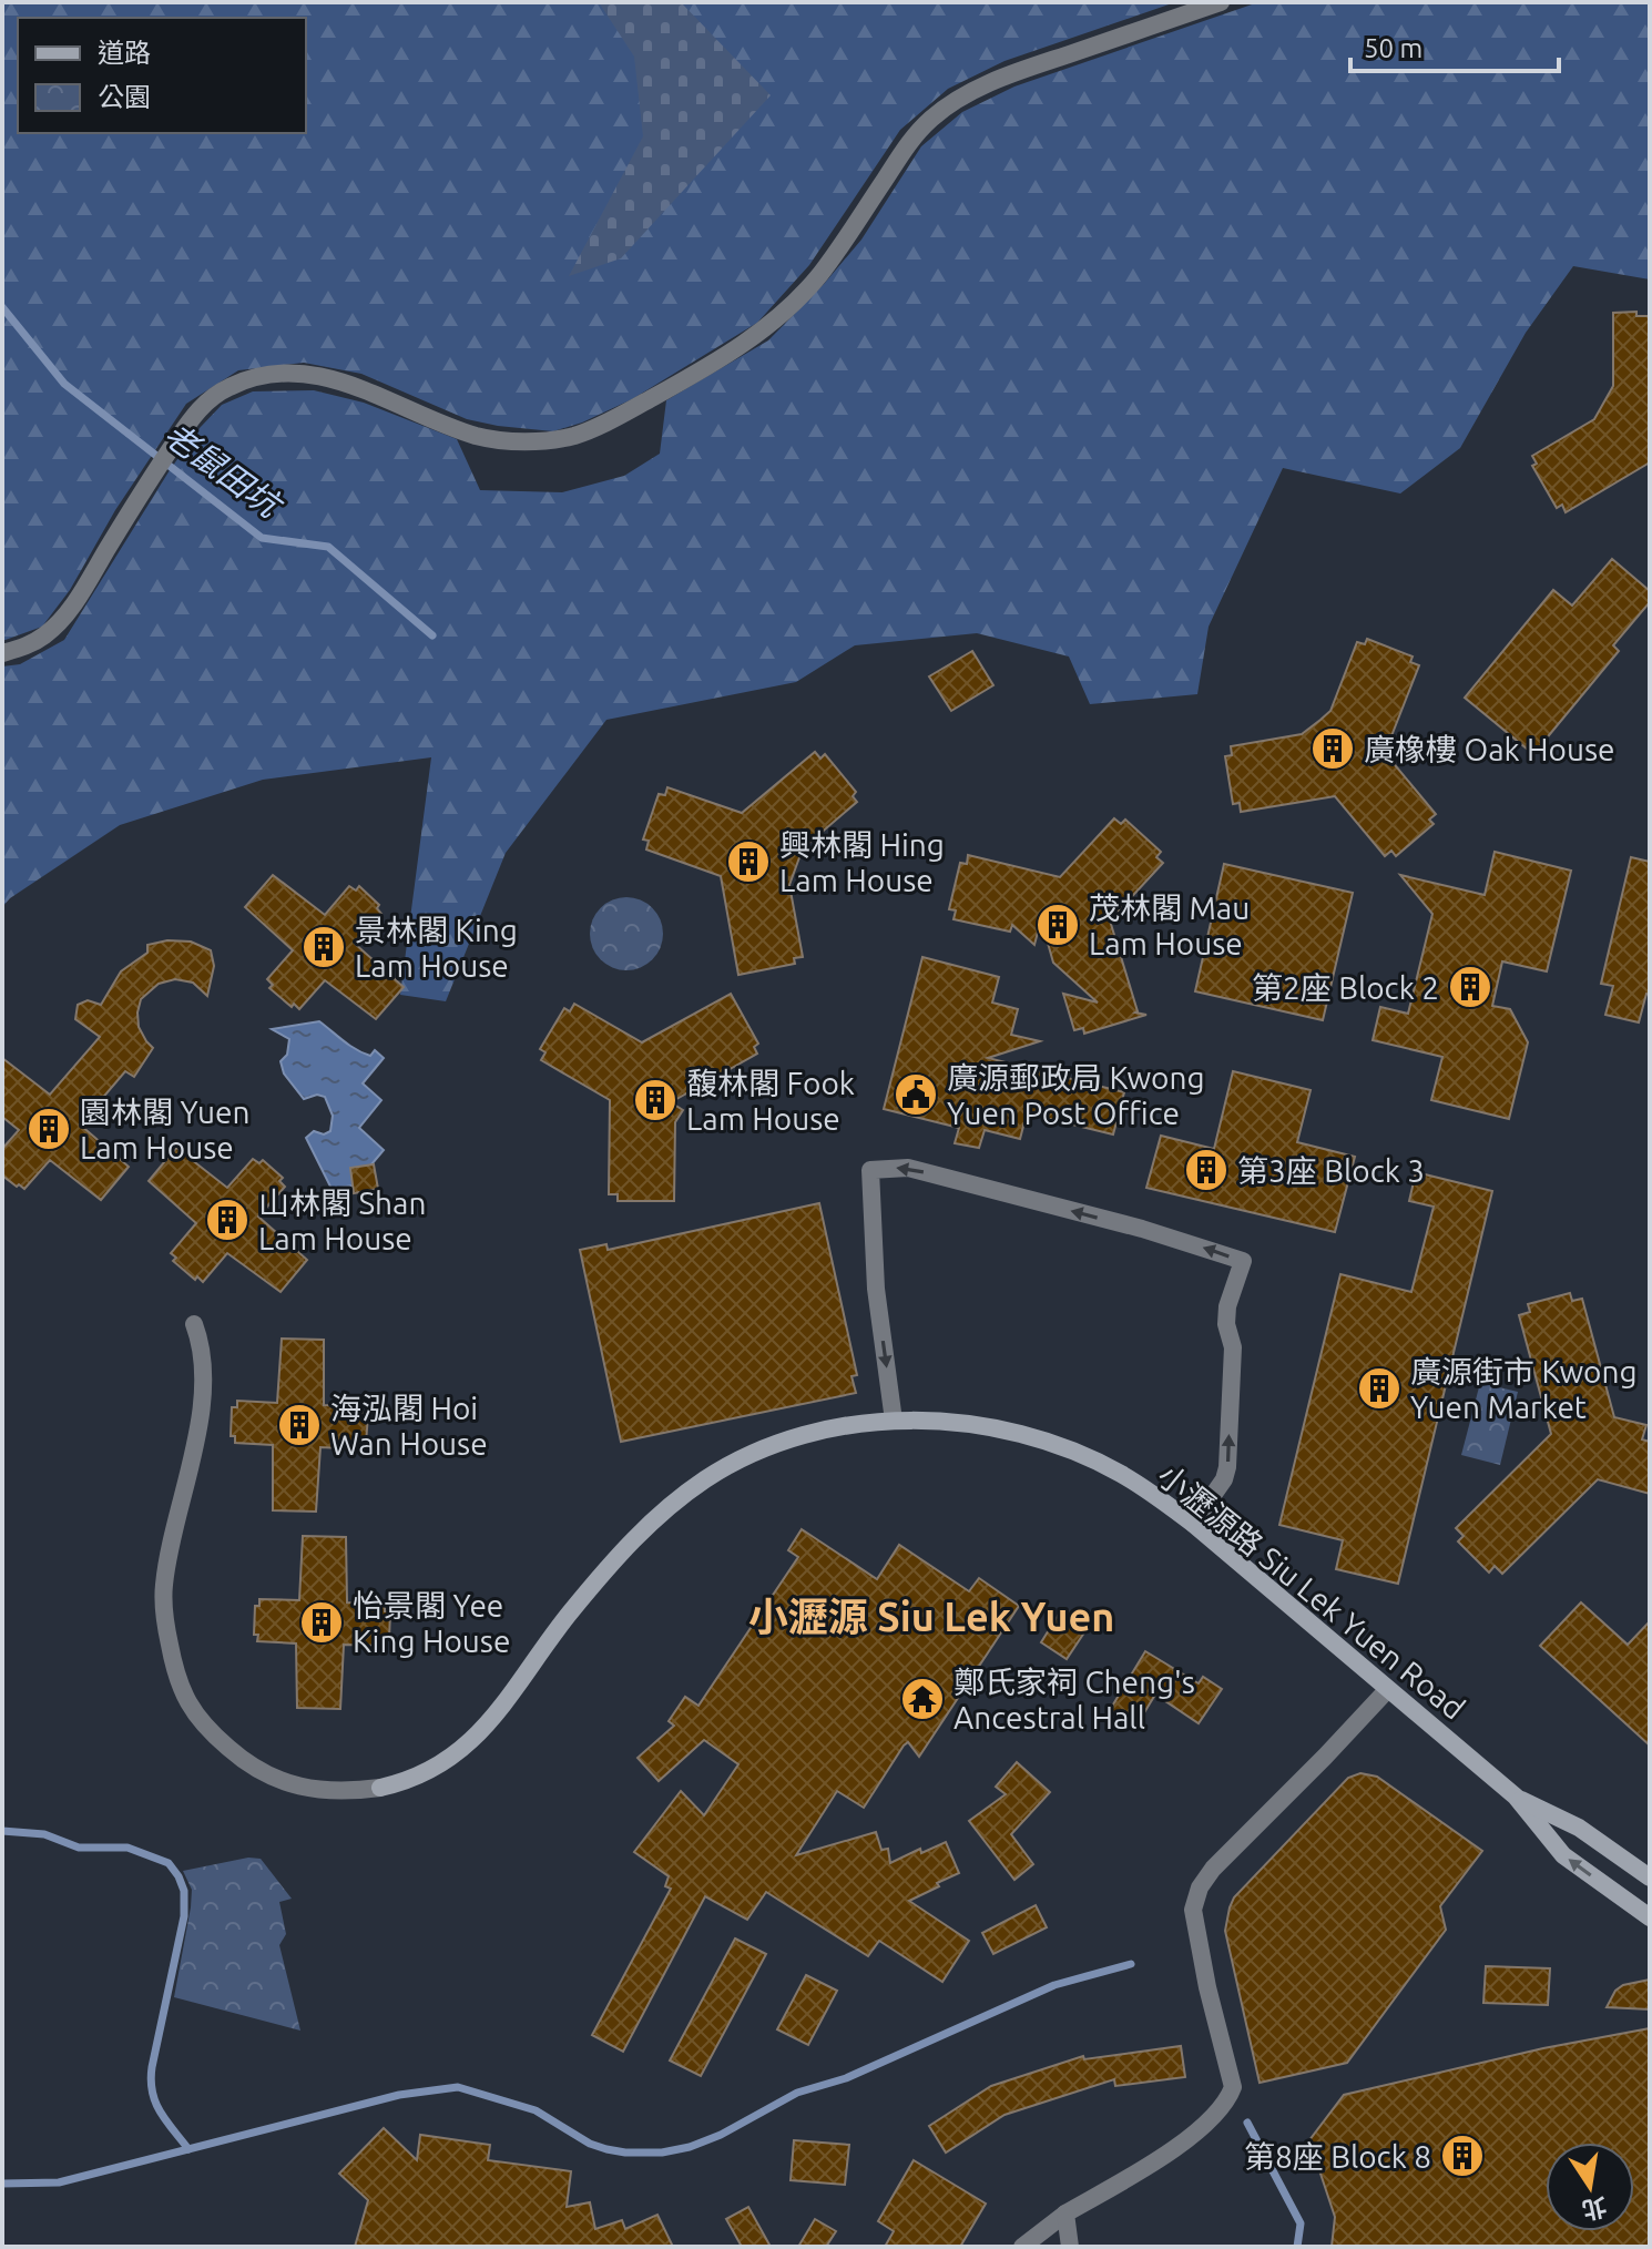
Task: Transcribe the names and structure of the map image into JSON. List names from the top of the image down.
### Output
{
  "streets": {
    "street": ["小瀝源路 Siu Lek Yuen Road"]
  },
  "districts": ["小瀝源 Siu Lek Yuen"],
  "water": ["老鼠田坑"],
  "places": {
    "building": [
      "廣橡樓 Oak House",
      "興林閣 Hing Lam House",
      "茂林閣 Mau Lam House",
      "景林閣 King Lam House",
      "第2座 Block 2",
      "馥林閣 Fook Lam House",
      "園林閣 Yuen Lam House",
      "第3座 Block 3",
      "山林閣 Shan Lam House",
      "廣源街市 Kwong Yuen Market",
      "海泓閣 Hoi Wan House",
      "怡景閣 Yee King House",
      "第8座 Block 8"
    ],
    "public building": ["廣源郵政局 Kwong Yuen Post Office"],
    "temple": ["鄭氏家祠 Cheng's Ancestral Hall"]
  },
  "legend": ["道路", "公園"],
  "scale_bar": "50 m",
  "north": "bottom"
}
